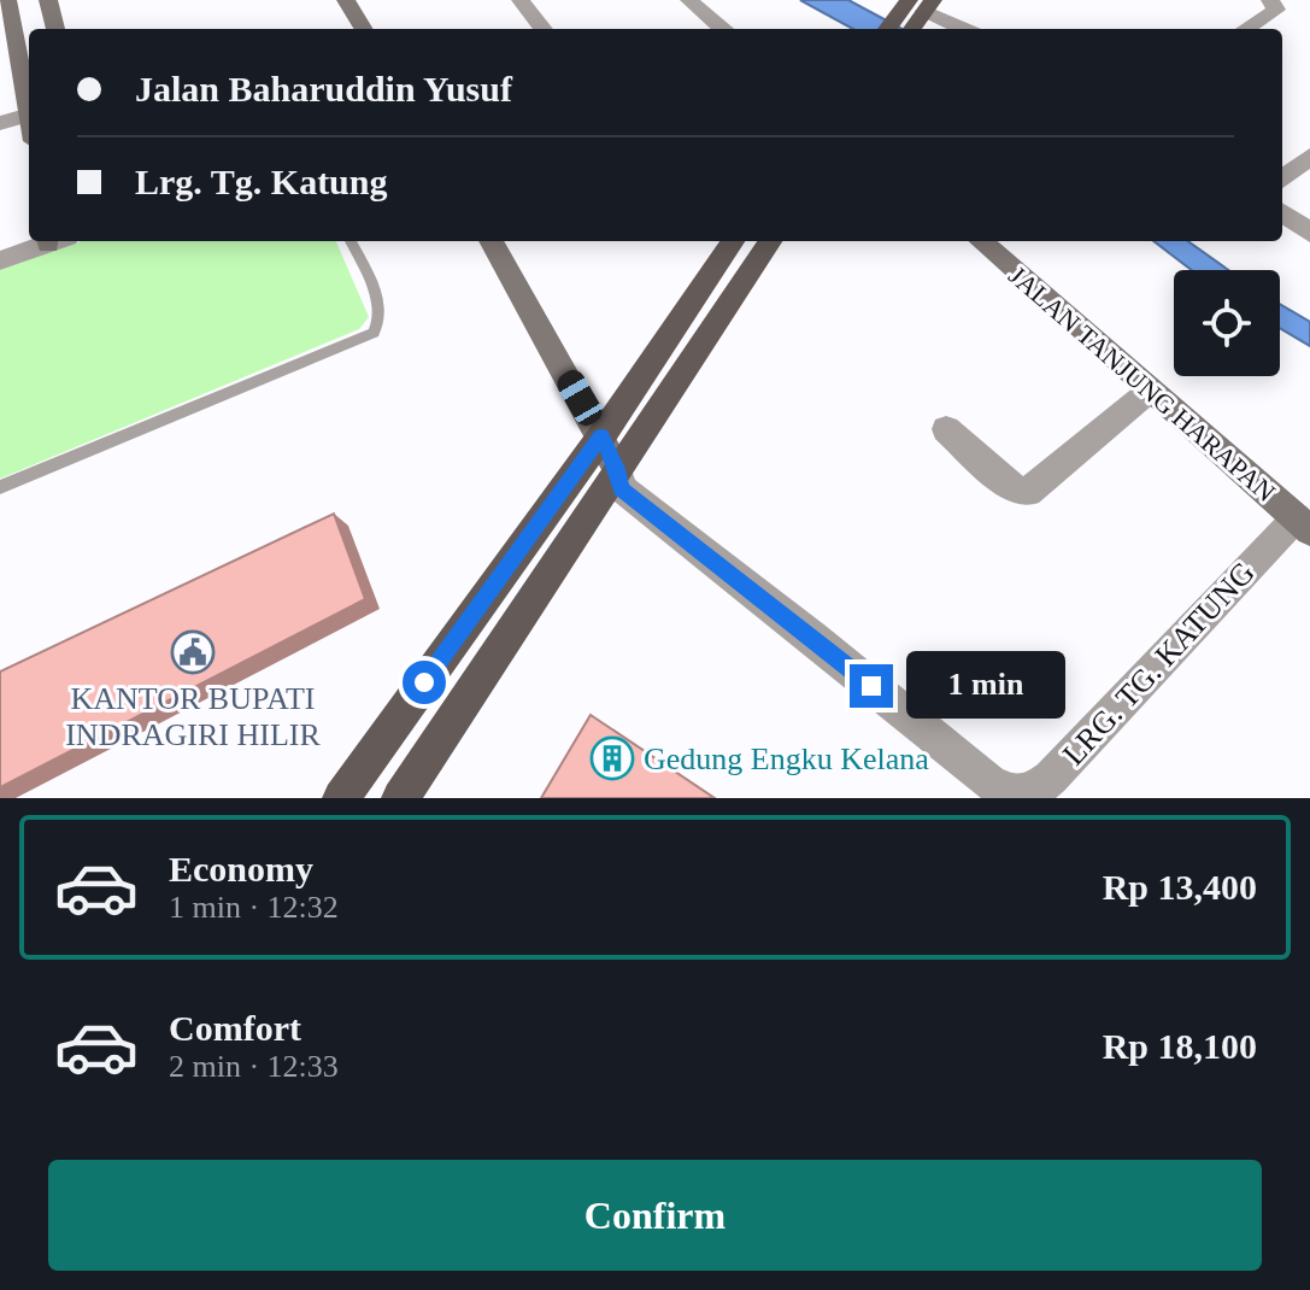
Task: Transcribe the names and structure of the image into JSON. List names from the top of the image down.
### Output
{
  "streets": {
    "street": ["JALAN TANJUNG HARAPAN", "LRG. TG. KATUNG"]
  },
  "crossings": [
    ["JALAN TANJUNG HARAPAN", "LRG. TG. KATUNG"]
  ],
  "places": {
    "public building": ["KANTOR BUPATI INDRAGIRI HILIR"],
    "building": ["Gedung Engku Kelana"]
  },
  "page": {
    "banner": ["Jalan Baharuddin Yusuf", "Lrg. Tg. Katung"],
    "bubble": "1 min",
    "list": [
      {
        "name": "Economy",
        "note": "1 min · 12:32",
        "value": "Rp 13,400"
      },
      {
        "name": "Comfort",
        "note": "2 min · 12:33",
        "value": "Rp 18,100"
      }
    ],
    "buttons": "Confirm"
  }
}
